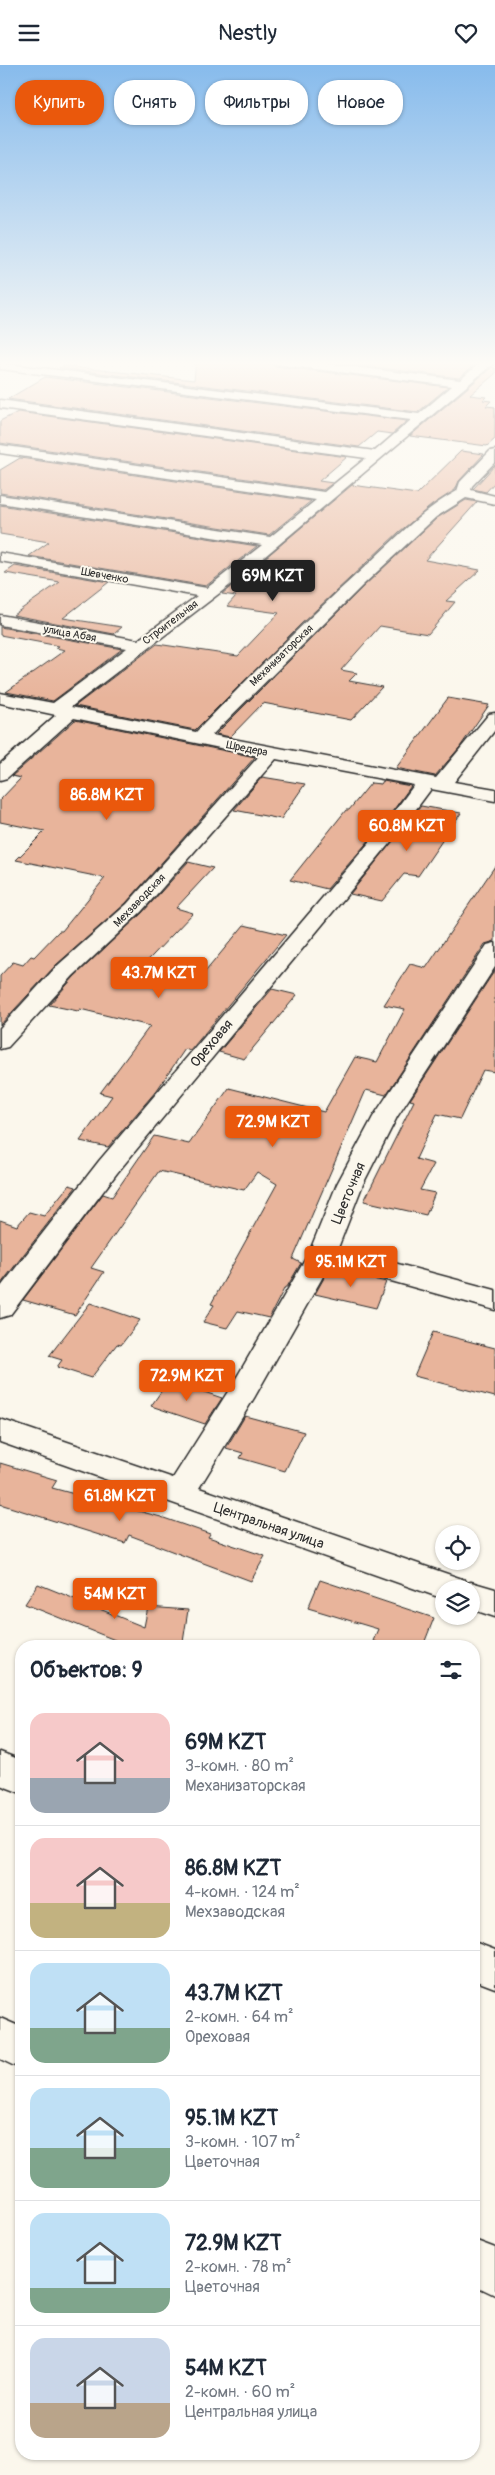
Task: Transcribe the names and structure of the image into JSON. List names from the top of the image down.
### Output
{
  "streets": {
    "street": [
      "Шевченко",
      "Строительная",
      "улица Абая",
      "Механизаторская",
      "Шредера",
      "Мехзаводская",
      "Ореховая",
      "Цветочная",
      "Центральная улица"
    ]
  },
  "crossings": [
    ["Шевченко", "Строительная"],
    ["Строительная", "улица Абая"],
    ["Строительная", "Шредера"],
    ["Механизаторская", "Шредера"],
    ["Шредера", "Мехзаводская"],
    ["Шредера", "Ореховая"],
    ["Цветочная", "Центральная улица"]
  ],
  "page": {
    "header": "Nestly",
    "chip": [
      "Купить",
      "Снять",
      "Фильтры",
      "Новое"
    ],
    "price": [
      "69M KZT",
      "86.8M KZT",
      "60.8M KZT",
      "43.7M KZT",
      "72.9M KZT",
      "95.1M KZT",
      "72.9M KZT",
      "61.8M KZT",
      "54M KZT"
    ],
    "heading": "Объектов: 9",
    "list": [
      {
        "name": "69M KZT",
        "note": "3-комн. · 80 m² · Механизаторская"
      },
      {
        "name": "86.8M KZT",
        "note": "4-комн. · 124 m² · Мехзаводская"
      },
      {
        "name": "43.7M KZT",
        "note": "2-комн. · 64 m² · Ореховая"
      },
      {
        "name": "95.1M KZT",
        "note": "3-комн. · 107 m² · Цветочная"
      },
      {
        "name": "72.9M KZT",
        "note": "2-комн. · 78 m² · Цветочная"
      },
      {
        "name": "54M KZT",
        "note": "2-комн. · 60 m² · Центральная улица"
      }
    ]
  }
}
